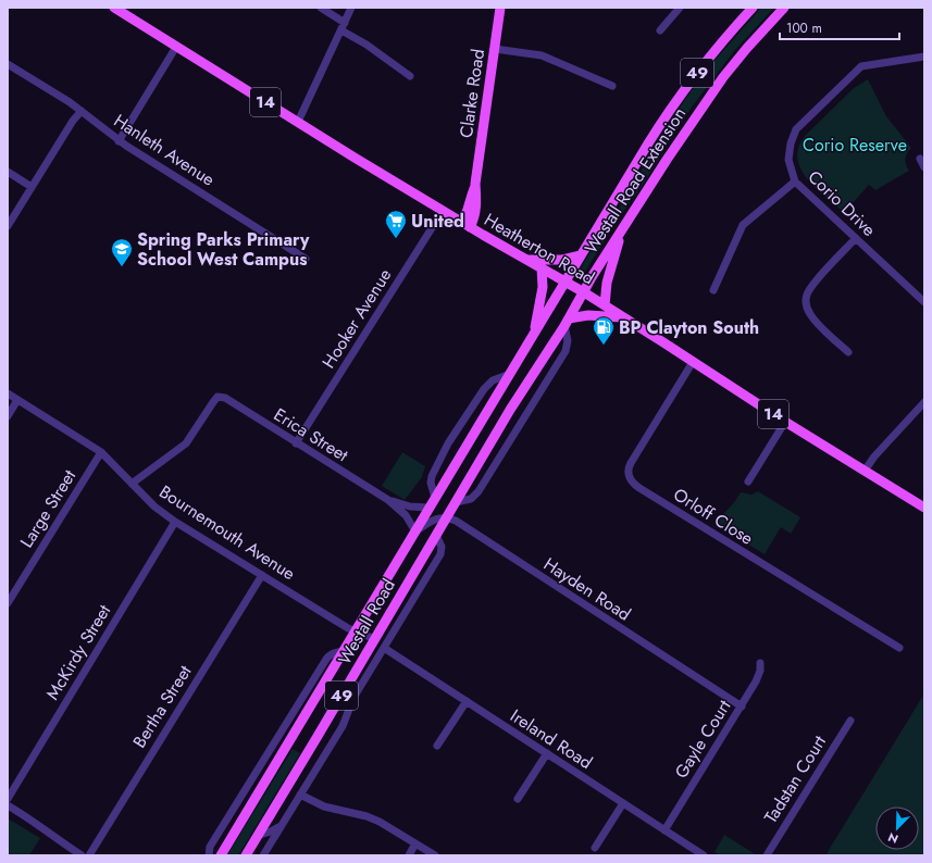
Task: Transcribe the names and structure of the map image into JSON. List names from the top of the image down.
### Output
{
  "streets": {
    "main road": [
      "49",
      "Clarke Road",
      "14",
      "Westall Road Extension",
      "Heatherton Road",
      "Westall Road"
    ],
    "street": [
      "Hanleth Avenue",
      "Corio Drive",
      "Hooker Avenue",
      "Erica Street",
      "Large Street",
      "Orloff Close",
      "Bournemouth Avenue",
      "Hayden Road",
      "McKirdy Street",
      "Bertha Street",
      "Ireland Road",
      "Gayle Court",
      "Tadstan Court"
    ]
  },
  "crossings": [
    ["Clarke Road", "Heatherton Road"],
    ["Westall Road Extension", "Heatherton Road"],
    ["Westall Road Extension", "Westall Road"],
    ["Heatherton Road", "Hooker Avenue"],
    ["Heatherton Road", "Orloff Close"],
    ["Heatherton Road", "Westall Road"],
    ["Hooker Avenue", "Erica Street"],
    ["Erica Street", "Bournemouth Avenue"],
    ["Erica Street", "Westall Road"],
    ["Large Street", "Bournemouth Avenue"],
    ["Bournemouth Avenue", "Westall Road"],
    ["Bournemouth Avenue", "McKirdy Street"],
    ["Bournemouth Avenue", "Bertha Street"],
    ["Hayden Road", "Westall Road"],
    ["Hayden Road", "Gayle Court"],
    ["Westall Road", "Ireland Road"],
    ["Ireland Road", "Gayle Court"]
  ],
  "parks": ["Corio Reserve"],
  "places": {
    "supermarket": ["United"],
    "school or university": ["Spring Parks Primary School West Campus"],
    "fuel station": ["BP Clayton South"]
  },
  "scale_bar": "100 m",
  "north": "bottom left"
}
